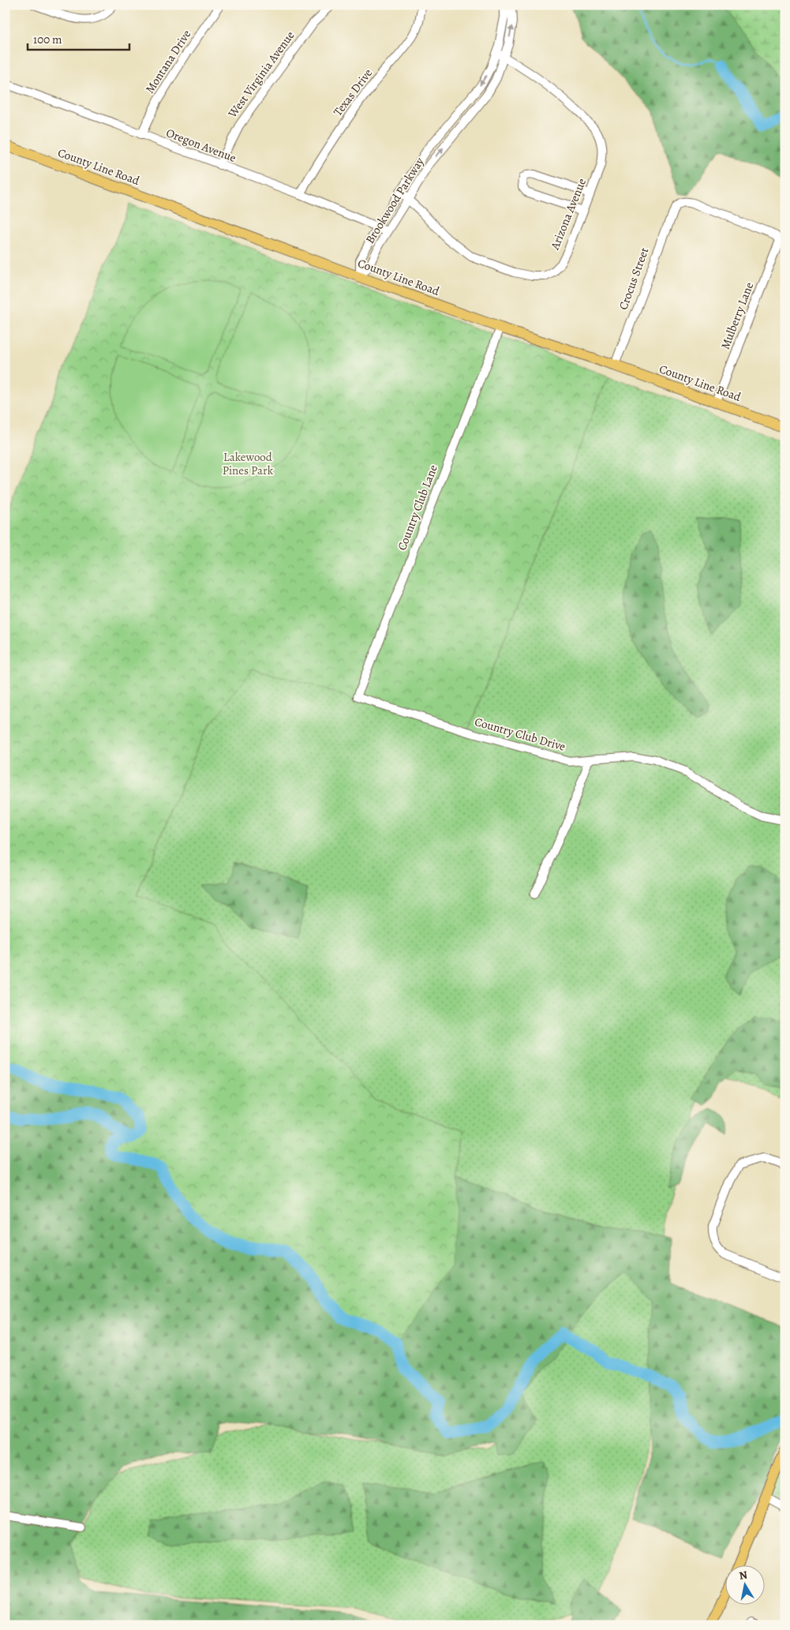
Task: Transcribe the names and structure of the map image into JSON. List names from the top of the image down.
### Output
{
  "streets": {
    "main road": ["County Line Road"],
    "street": [
      "Montana Drive",
      "West Virginia Avenue",
      "Texas Drive",
      "Oregon Avenue",
      "Brookwood Parkway",
      "Arizona Avenue",
      "Crocus Street",
      "Mulberry Lane",
      "Country Club Lane",
      "Country Club Drive"
    ]
  },
  "crossings": [
    ["Montana Drive", "Oregon Avenue"],
    ["West Virginia Avenue", "Oregon Avenue"],
    ["Texas Drive", "Oregon Avenue"],
    ["Oregon Avenue", "Brookwood Parkway"],
    ["County Line Road", "Brookwood Parkway"],
    ["County Line Road", "Crocus Street"],
    ["County Line Road", "Mulberry Lane"],
    ["County Line Road", "Country Club Lane"],
    ["Brookwood Parkway", "Arizona Avenue"],
    ["Crocus Street", "Mulberry Lane"],
    ["Country Club Lane", "Country Club Drive"]
  ],
  "parks": ["Lakewood Pines Park"],
  "scale_bar": "100 m",
  "north": "top"
}
